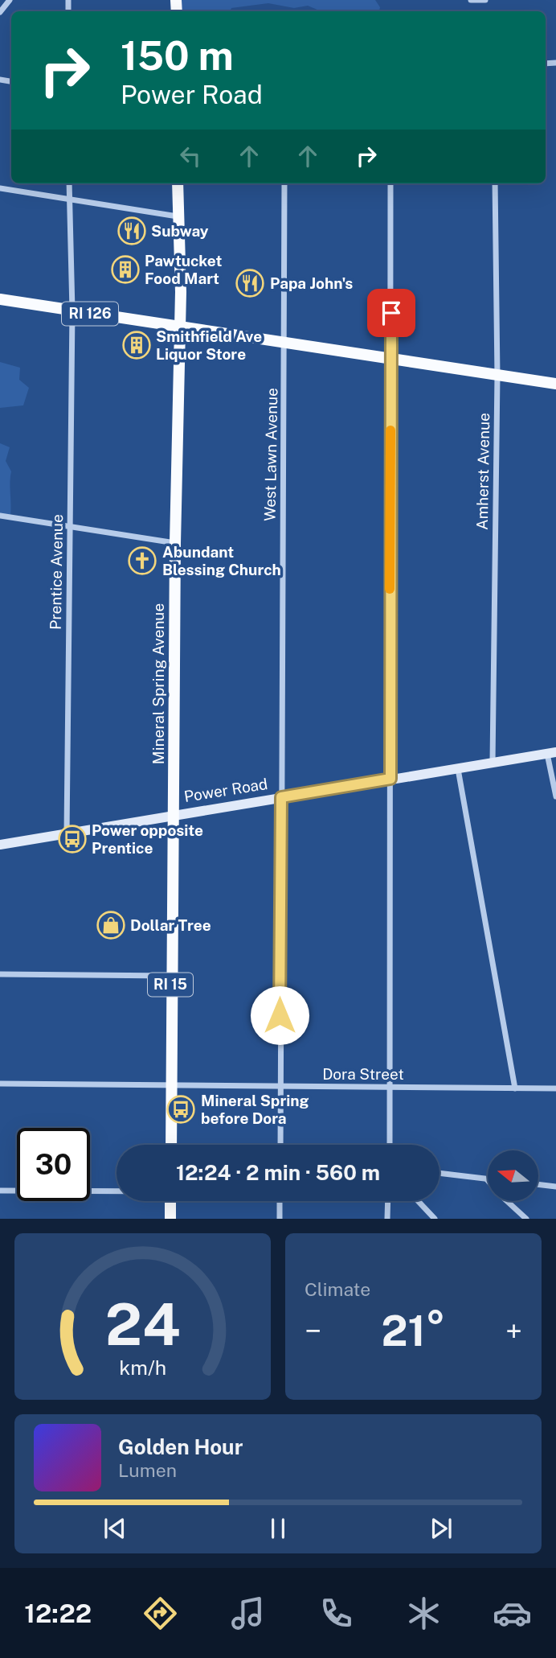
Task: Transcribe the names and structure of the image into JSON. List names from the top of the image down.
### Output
{
  "streets": {
    "main road": [
      "RI 126",
      "Mineral Spring Avenue",
      "Power Road",
      "RI 15"
    ],
    "street": [
      "West Lawn Avenue",
      "Amherst Avenue",
      "Prentice Avenue",
      "Dora Street"
    ]
  },
  "crossings": [
    ["RI 126", "West Lawn Avenue"],
    ["RI 126", "Amherst Avenue"],
    ["RI 126", "Prentice Avenue"],
    ["RI 126", "Mineral Spring Avenue"],
    ["West Lawn Avenue", "Power Road"],
    ["West Lawn Avenue", "Dora Street"],
    ["Amherst Avenue", "Power Road"],
    ["Prentice Avenue", "Power Road"],
    ["Mineral Spring Avenue", "Power Road"],
    ["Mineral Spring Avenue", "Dora Street"]
  ],
  "places": {
    "restaurant": ["Subway", "Papa John's"],
    "building": ["Pawtucket Food Mart", "Smithfield Ave Liquor Store"],
    "church": ["Abundant Blessing Church"],
    "bus stop": ["Power opposite Prentice", "Mineral Spring before Dora"],
    "shop": ["Dollar Tree"]
  },
  "north": "left",
  "page": {
    "turn": ["150 m", "Power Road"],
    "limit": "30",
    "trip": "12:24 · 2 min · 560 m",
    "tile": "Climate",
    "heat": ["−", "21°", "+"],
    "song": ["Golden Hour", "Lumen"],
    "tabs": "12:22",
    "gauge": ["24", "km/h"]
  }
}
